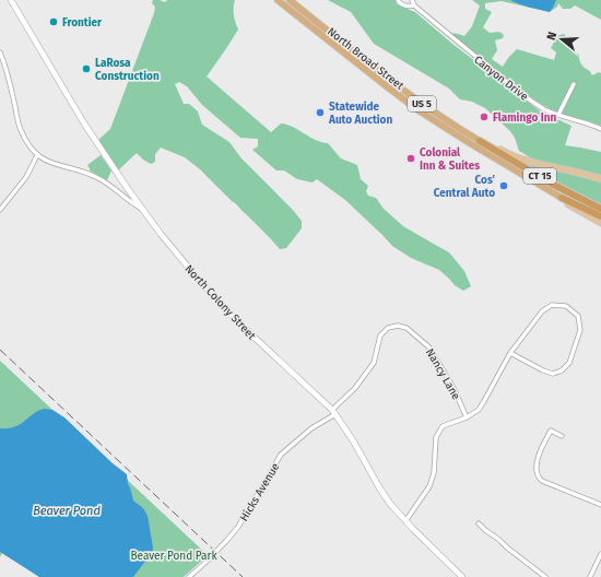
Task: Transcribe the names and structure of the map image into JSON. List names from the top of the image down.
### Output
{
  "streets": {
    "highway": ["North Broad Street", "US 5", "CT 15"],
    "main road": ["North Colony Street"],
    "street": ["Canyon Drive", "Nancy Lane", "Hicks Avenue"]
  },
  "crossings": [
    ["North Broad Street", "CT 15"],
    ["North Colony Street", "Nancy Lane"],
    ["North Colony Street", "Hicks Avenue"],
    ["Nancy Lane", "Hicks Avenue"]
  ],
  "water": ["Beaver Pond"],
  "parks": ["Beaver Pond Park"],
  "places": [
    "Frontier",
    "LaRosa Construction",
    "Statewide Auto Auction",
    "Flamingo Inn",
    "Colonial Inn & Suites",
    "Cos' Central Auto"
  ],
  "north": "left"
}
